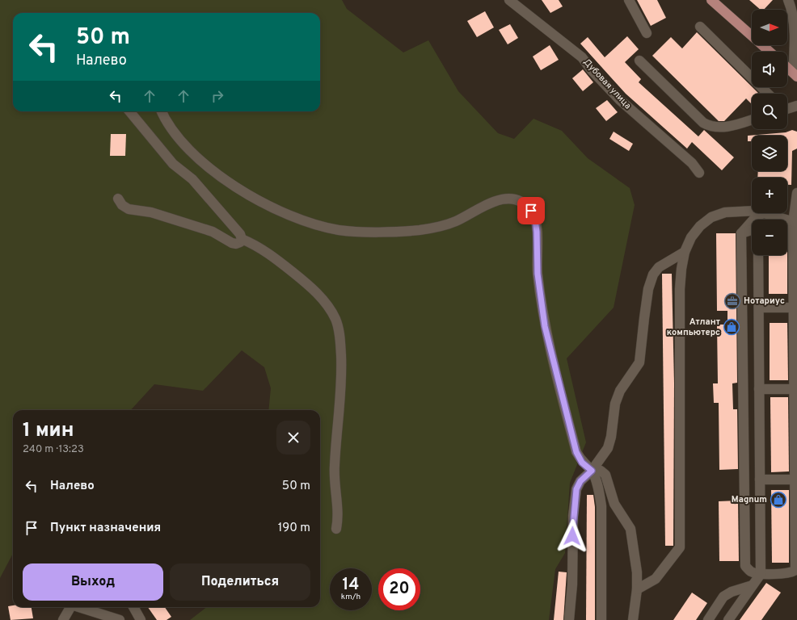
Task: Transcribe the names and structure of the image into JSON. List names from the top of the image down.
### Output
{
  "streets": {
    "street": ["Дубовая улица"]
  },
  "places": {
    "office": ["Нотариус"],
    "shop": ["Атлант компьютерс", "Magnum"]
  },
  "north": "right",
  "page": {
    "map_buttons": ["+", "−"],
    "turn": ["50 m", "Налево"],
    "heading": ["1 мин", "240 m · 13:23"],
    "list": [
      {
        "name": "Налево",
        "value": "50 m"
      },
      {
        "name": "Пункт назначения",
        "value": "190 m"
      }
    ],
    "buttons": ["Выход", "Поделиться"],
    "speed": "14 km/h",
    "limit": "20"
  }
}
